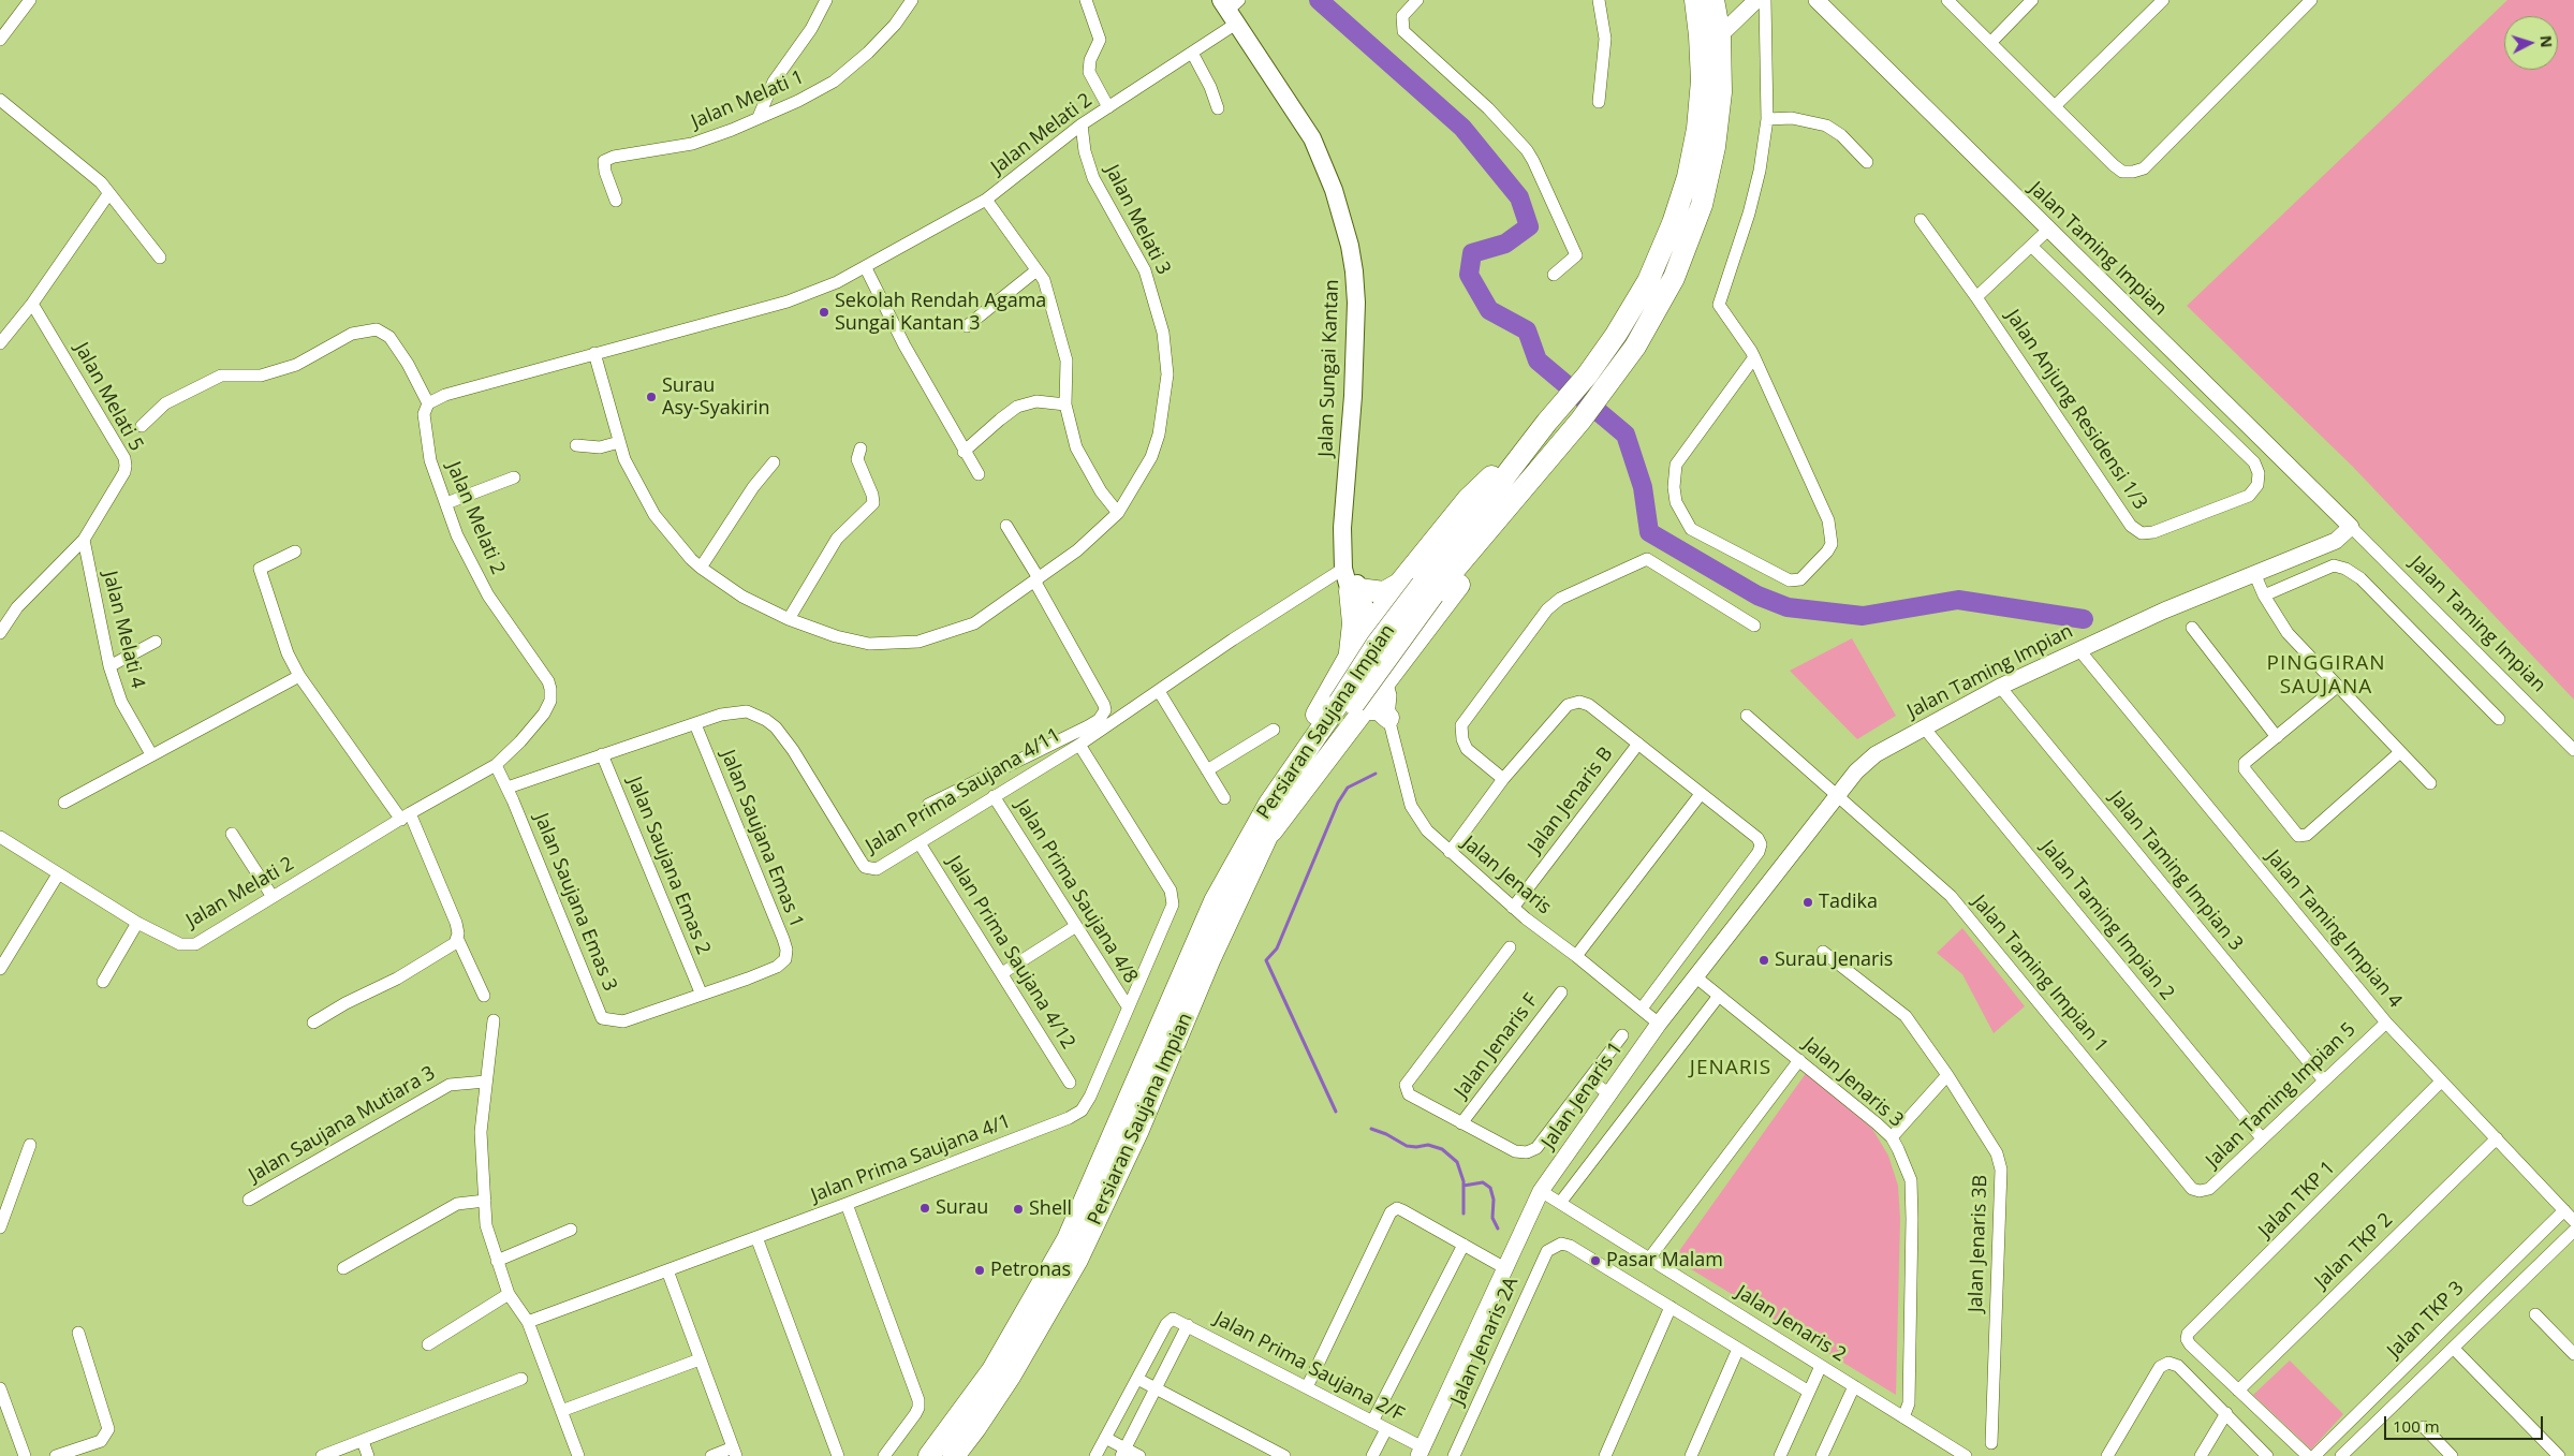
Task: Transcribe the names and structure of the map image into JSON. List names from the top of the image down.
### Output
{
  "streets": {
    "highway": ["Persiaran Saujana Impian"],
    "main road": ["Jalan Sungai Kantan"],
    "street": [
      "Jalan Melati 1",
      "Jalan Melati 2",
      "Jalan Melati 3",
      "Jalan Taming Impian",
      "Jalan Melati 5",
      "Jalan Anjung Residensi 1/3",
      "Jalan Melati 4",
      "Jalan Prima Saujana 4/11",
      "Jalan Jenaris B",
      "Jalan Saujana Emas 1",
      "Jalan Saujana Emas 2",
      "Jalan Taming Impian 3",
      "Jalan Jenaris",
      "Jalan Prima Saujana 4/8",
      "Jalan Saujana Emas 3",
      "Jalan Taming Impian 2",
      "Jalan Taming Impian 4",
      "Jalan Prima Saujana 4/12",
      "Jalan Taming Impian 1",
      "Jalan Jenaris F",
      "Jalan Jenaris 3",
      "Jalan Jenaris 1",
      "Jalan Taming Impian 5",
      "Jalan Saujana Mutiara 3",
      "Jalan Prima Saujana 4/1",
      "Jalan TKP 1",
      "Jalan Jenaris 3B",
      "Jalan TKP 2",
      "Jalan TKP 3",
      "Jalan Jenaris 2",
      "Jalan Jenaris 2A",
      "Jalan Prima Saujana 2/F"
    ]
  },
  "crossings": [
    ["Jalan Melati 2", "Jalan Melati 3"],
    ["Jalan Melati 2", "Jalan Sungai Kantan"],
    ["Jalan Taming Impian", "Jalan Taming Impian 3"],
    ["Jalan Taming Impian", "Jalan Taming Impian 2"],
    ["Jalan Taming Impian", "Jalan Taming Impian 4"],
    ["Jalan Taming Impian", "Jalan Taming Impian 1"],
    ["Jalan Taming Impian", "Jalan Jenaris 1"],
    ["Jalan Sungai Kantan", "Jalan Prima Saujana 4/11"],
    ["Jalan Sungai Kantan", "Jalan Jenaris"],
    ["Jalan Melati 5", "Jalan Melati 4"],
    ["Jalan Prima Saujana 4/11", "Jalan Saujana Emas 1"],
    ["Jalan Prima Saujana 4/11", "Jalan Saujana Emas 2"],
    ["Jalan Prima Saujana 4/11", "Jalan Prima Saujana 4/8"],
    ["Jalan Prima Saujana 4/11", "Jalan Saujana Emas 3"],
    ["Jalan Prima Saujana 4/11", "Jalan Prima Saujana 4/12"],
    ["Jalan Prima Saujana 4/11", "Jalan Prima Saujana 4/1"],
    ["Jalan Jenaris B", "Jalan Jenaris"],
    ["Jalan Saujana Emas 1", "Jalan Saujana Emas 2"],
    ["Jalan Saujana Emas 1", "Jalan Saujana Emas 3"],
    ["Jalan Saujana Emas 2", "Jalan Saujana Emas 3"],
    ["Jalan Taming Impian 3", "Jalan Taming Impian 5"],
    ["Jalan Jenaris", "Jalan Jenaris 1"],
    ["Jalan Prima Saujana 4/8", "Jalan Prima Saujana 4/1"],
    ["Jalan Taming Impian 2", "Jalan Taming Impian 5"],
    ["Jalan Taming Impian 4", "Jalan Taming Impian 5"],
    ["Jalan Taming Impian 4", "Jalan TKP 1"],
    ["Jalan Taming Impian 4", "Jalan TKP 2"],
    ["Jalan Taming Impian 4", "Jalan TKP 3"],
    ["Jalan Taming Impian 1", "Jalan Jenaris 1"],
    ["Jalan Taming Impian 1", "Jalan Taming Impian 5"],
    ["Jalan Jenaris 3", "Jalan Jenaris 1"],
    ["Jalan Jenaris 3", "Jalan Jenaris 2"],
    ["Jalan Jenaris 1", "Jalan Jenaris 2"],
    ["Jalan Jenaris 1", "Jalan Prima Saujana 2/F"],
    ["Jalan TKP 1", "Jalan TKP 2"]
  ],
  "districts": ["PINGGIRAN SAUJANA", "JENARIS"],
  "places": [
    "Sekolah Rendah Agama Sungai Kantan 3",
    "Surau Asy-Syakirin",
    "Tadika",
    "Surau Jenaris",
    "Surau",
    "Shell",
    "Pasar Malam",
    "Petronas"
  ],
  "scale_bar": "100 m",
  "north": "right"
}
